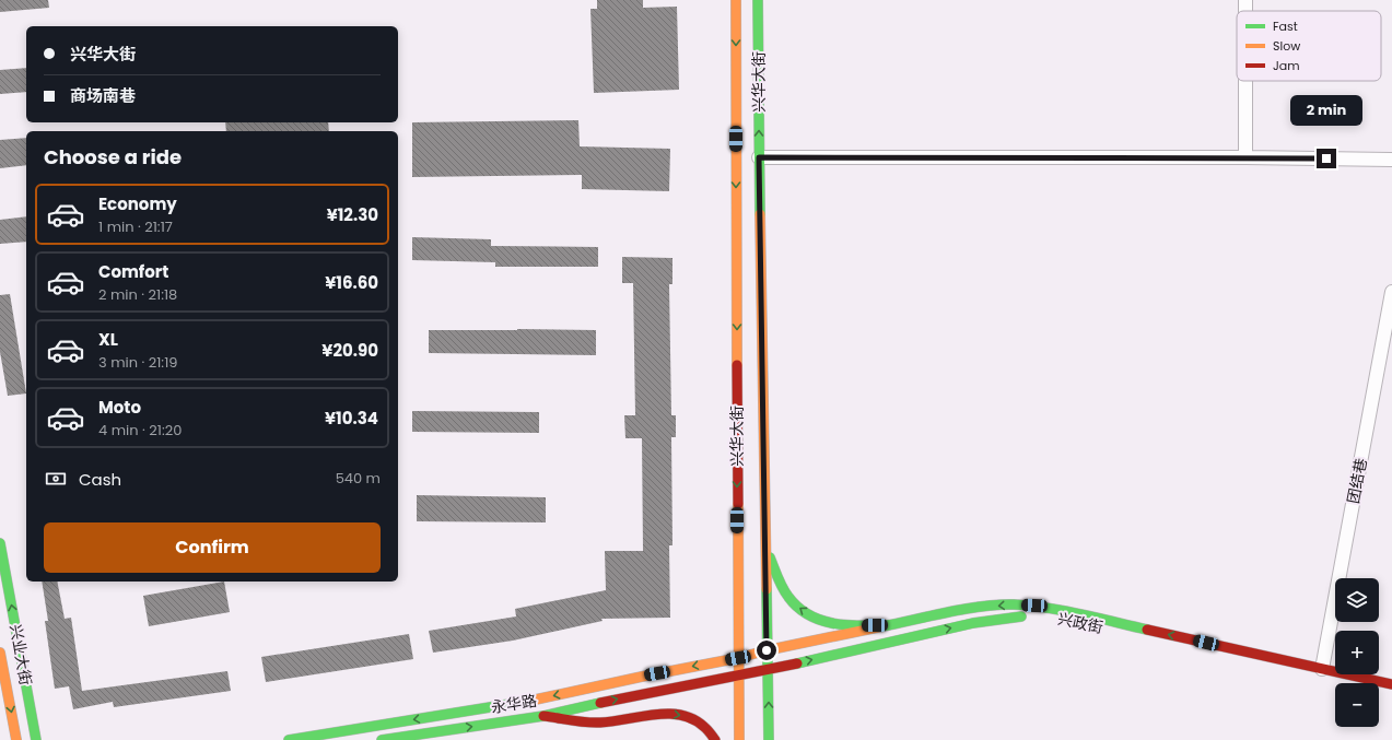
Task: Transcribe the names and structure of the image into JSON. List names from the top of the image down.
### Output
{
  "streets": {
    "main road": [
      "兴华大街",
      "兴政街",
      "兴业大街",
      "永华路"
    ],
    "street": ["团结巷"]
  },
  "crossings": [
    ["兴华大街", "兴政街"],
    ["兴华大街", "永华路"],
    ["团结巷", "兴政街"],
    ["兴政街", "永华路"]
  ],
  "legend": ["Fast", "Slow", "Jam"],
  "page": {
    "banner": ["兴华大街", "商场南巷"],
    "bubble": "2 min",
    "heading": "Choose a ride",
    "list": [
      {
        "name": "Economy",
        "note": "1 min · 21:17",
        "value": "¥12.30"
      },
      {
        "name": "Comfort",
        "note": "2 min · 21:18",
        "value": "¥16.60"
      },
      {
        "name": "XL",
        "note": "3 min · 21:19",
        "value": "¥20.90"
      },
      {
        "name": "Moto",
        "note": "4 min · 21:20",
        "value": "¥10.34"
      }
    ],
    "pay": ["Cash", "540 m"],
    "buttons": "Confirm",
    "map_buttons": ["+", "−"]
  }
}
